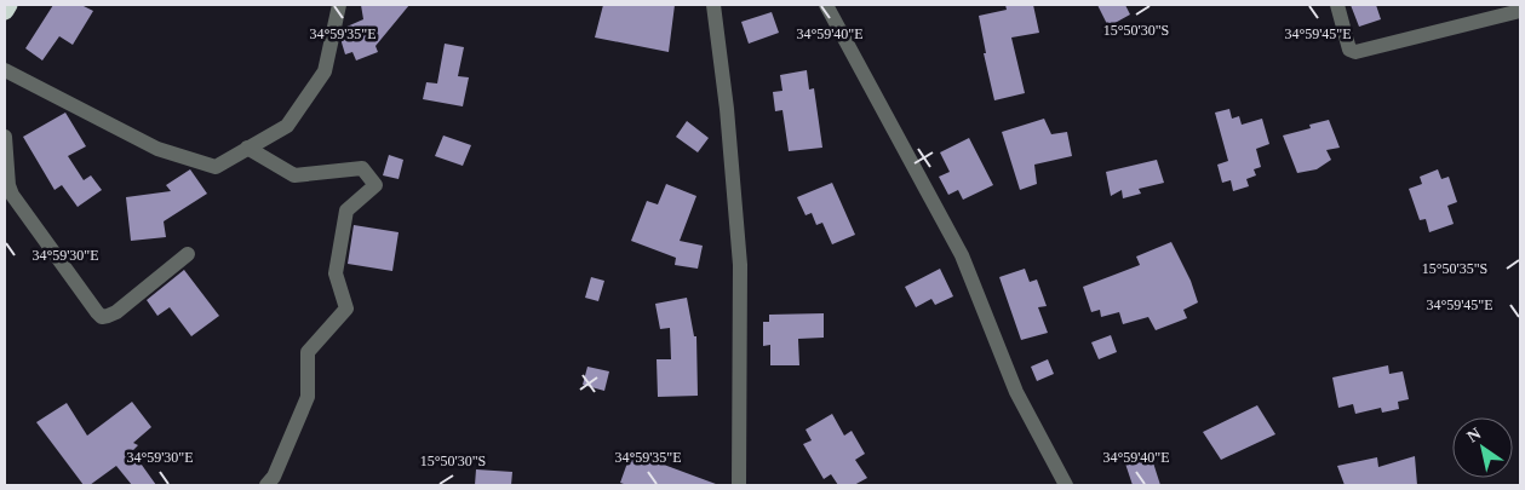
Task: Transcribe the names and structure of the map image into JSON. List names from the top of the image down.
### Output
{
  "north": "top left",
  "coordinates": [
    "15°50'30\"S",
    "34°59'35\"E",
    "34°59'40\"E",
    "34°59'45\"E",
    "34°59'30\"E",
    "15°50'35\"S"
  ]
}
